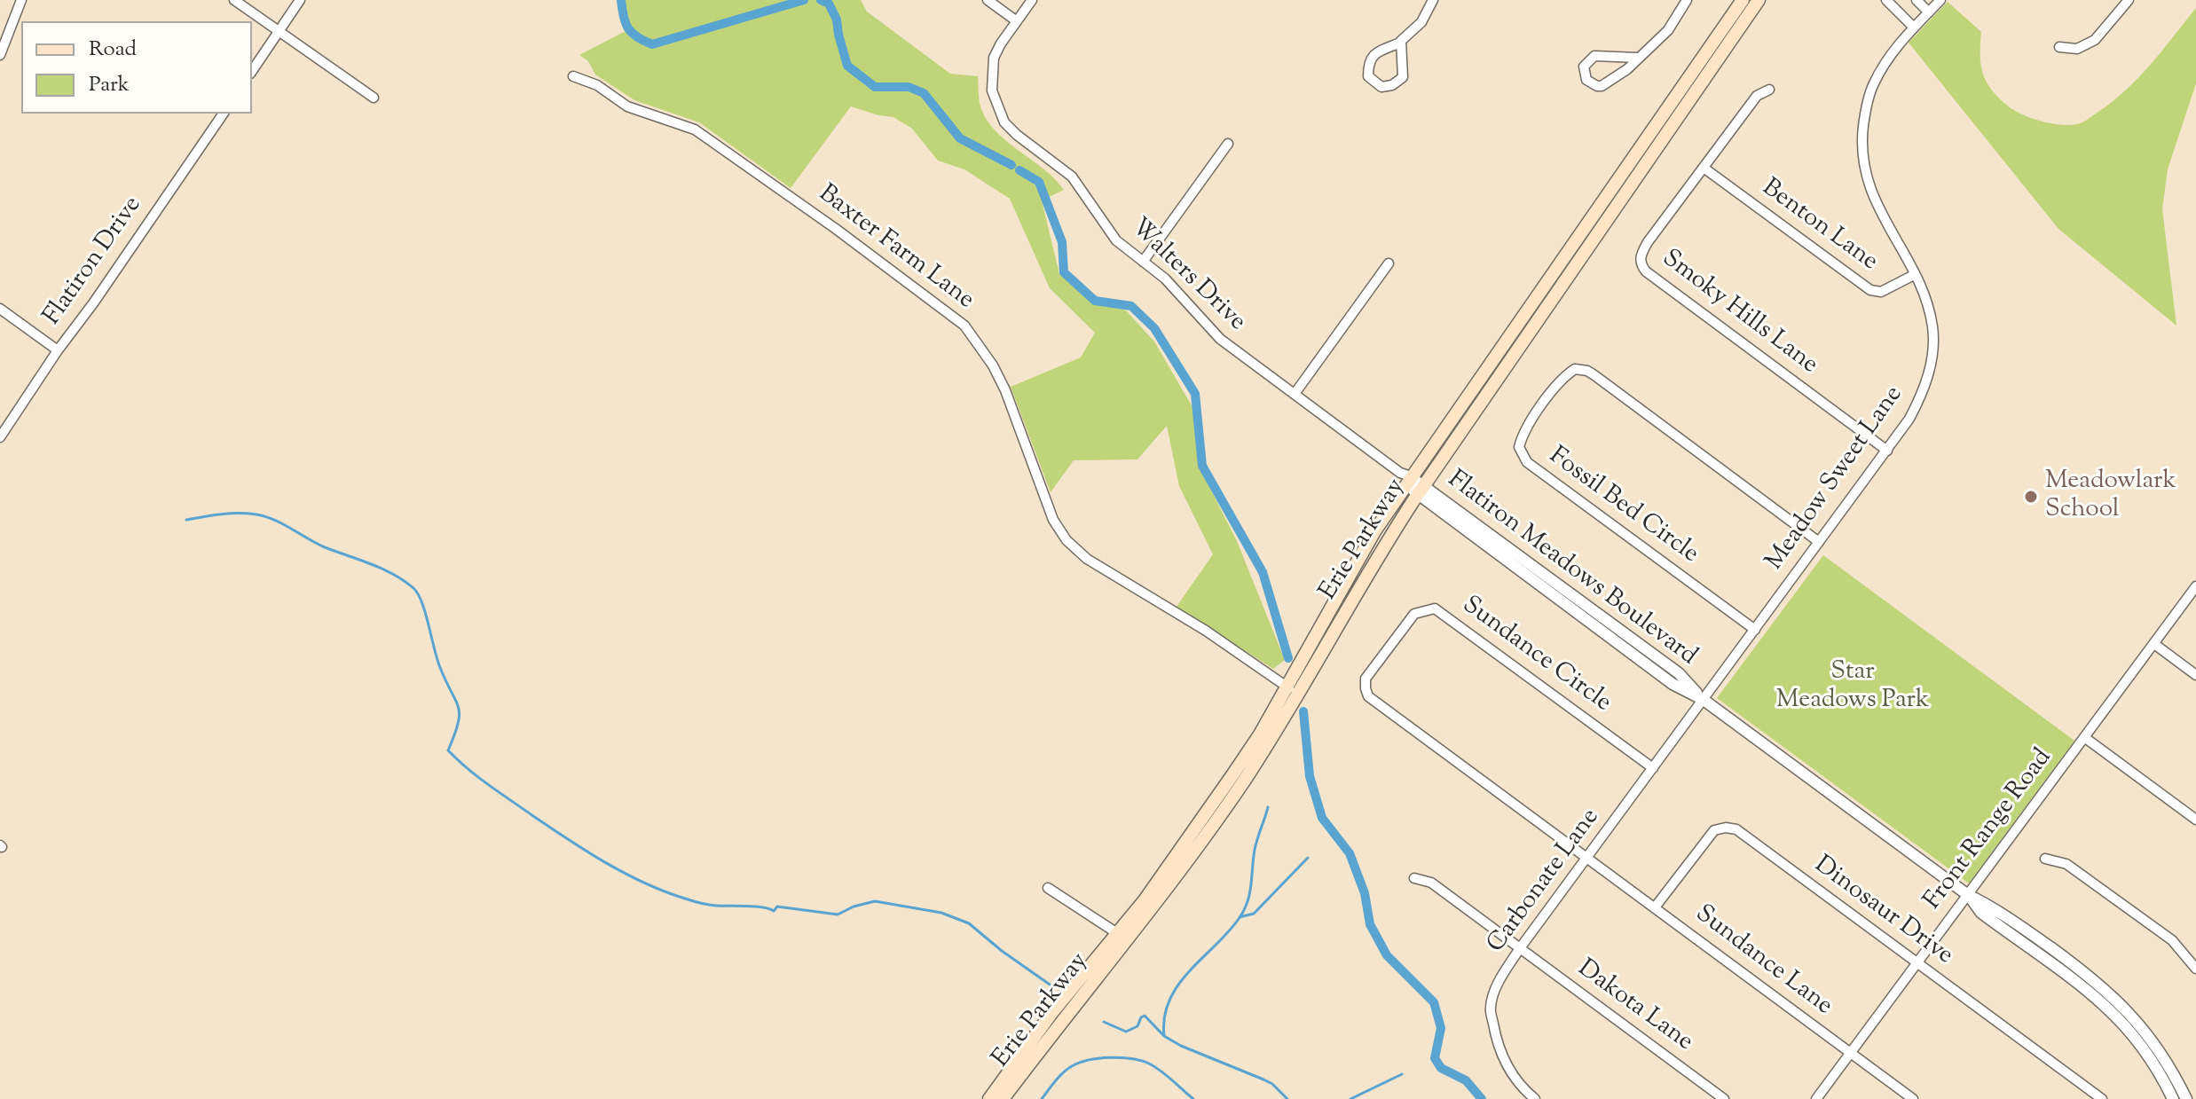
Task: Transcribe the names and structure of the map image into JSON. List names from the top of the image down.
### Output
{
  "streets": {
    "main road": ["Erie Parkway"],
    "street": [
      "Benton Lane",
      "Baxter Farm Lane",
      "Flatiron Drive",
      "Walters Drive",
      "Smoky Hills Lane",
      "Meadow Sweet Lane",
      "Fossil Bed Circle",
      "Flatiron Meadows Boulevard",
      "Sundance Circle",
      "Front Range Road",
      "Carbonate Lane",
      "Dinosaur Drive",
      "Sundance Lane",
      "Dakota Lane"
    ]
  },
  "crossings": [
    ["Benton Lane", "Smoky Hills Lane"],
    ["Benton Lane", "Meadow Sweet Lane"],
    ["Baxter Farm Lane", "Erie Parkway"],
    ["Walters Drive", "Erie Parkway"],
    ["Walters Drive", "Flatiron Meadows Boulevard"],
    ["Smoky Hills Lane", "Meadow Sweet Lane"],
    ["Meadow Sweet Lane", "Fossil Bed Circle"],
    ["Meadow Sweet Lane", "Flatiron Meadows Boulevard"],
    ["Meadow Sweet Lane", "Carbonate Lane"],
    ["Erie Parkway", "Flatiron Meadows Boulevard"],
    ["Flatiron Meadows Boulevard", "Front Range Road"],
    ["Flatiron Meadows Boulevard", "Carbonate Lane"],
    ["Sundance Circle", "Carbonate Lane"],
    ["Sundance Circle", "Sundance Lane"],
    ["Front Range Road", "Dinosaur Drive"],
    ["Front Range Road", "Sundance Lane"],
    ["Carbonate Lane", "Sundance Lane"],
    ["Carbonate Lane", "Dakota Lane"],
    ["Dinosaur Drive", "Sundance Lane"]
  ],
  "parks": ["Star Meadows Park"],
  "places": ["Meadowlark School"],
  "legend": ["Road", "Park"]
}
